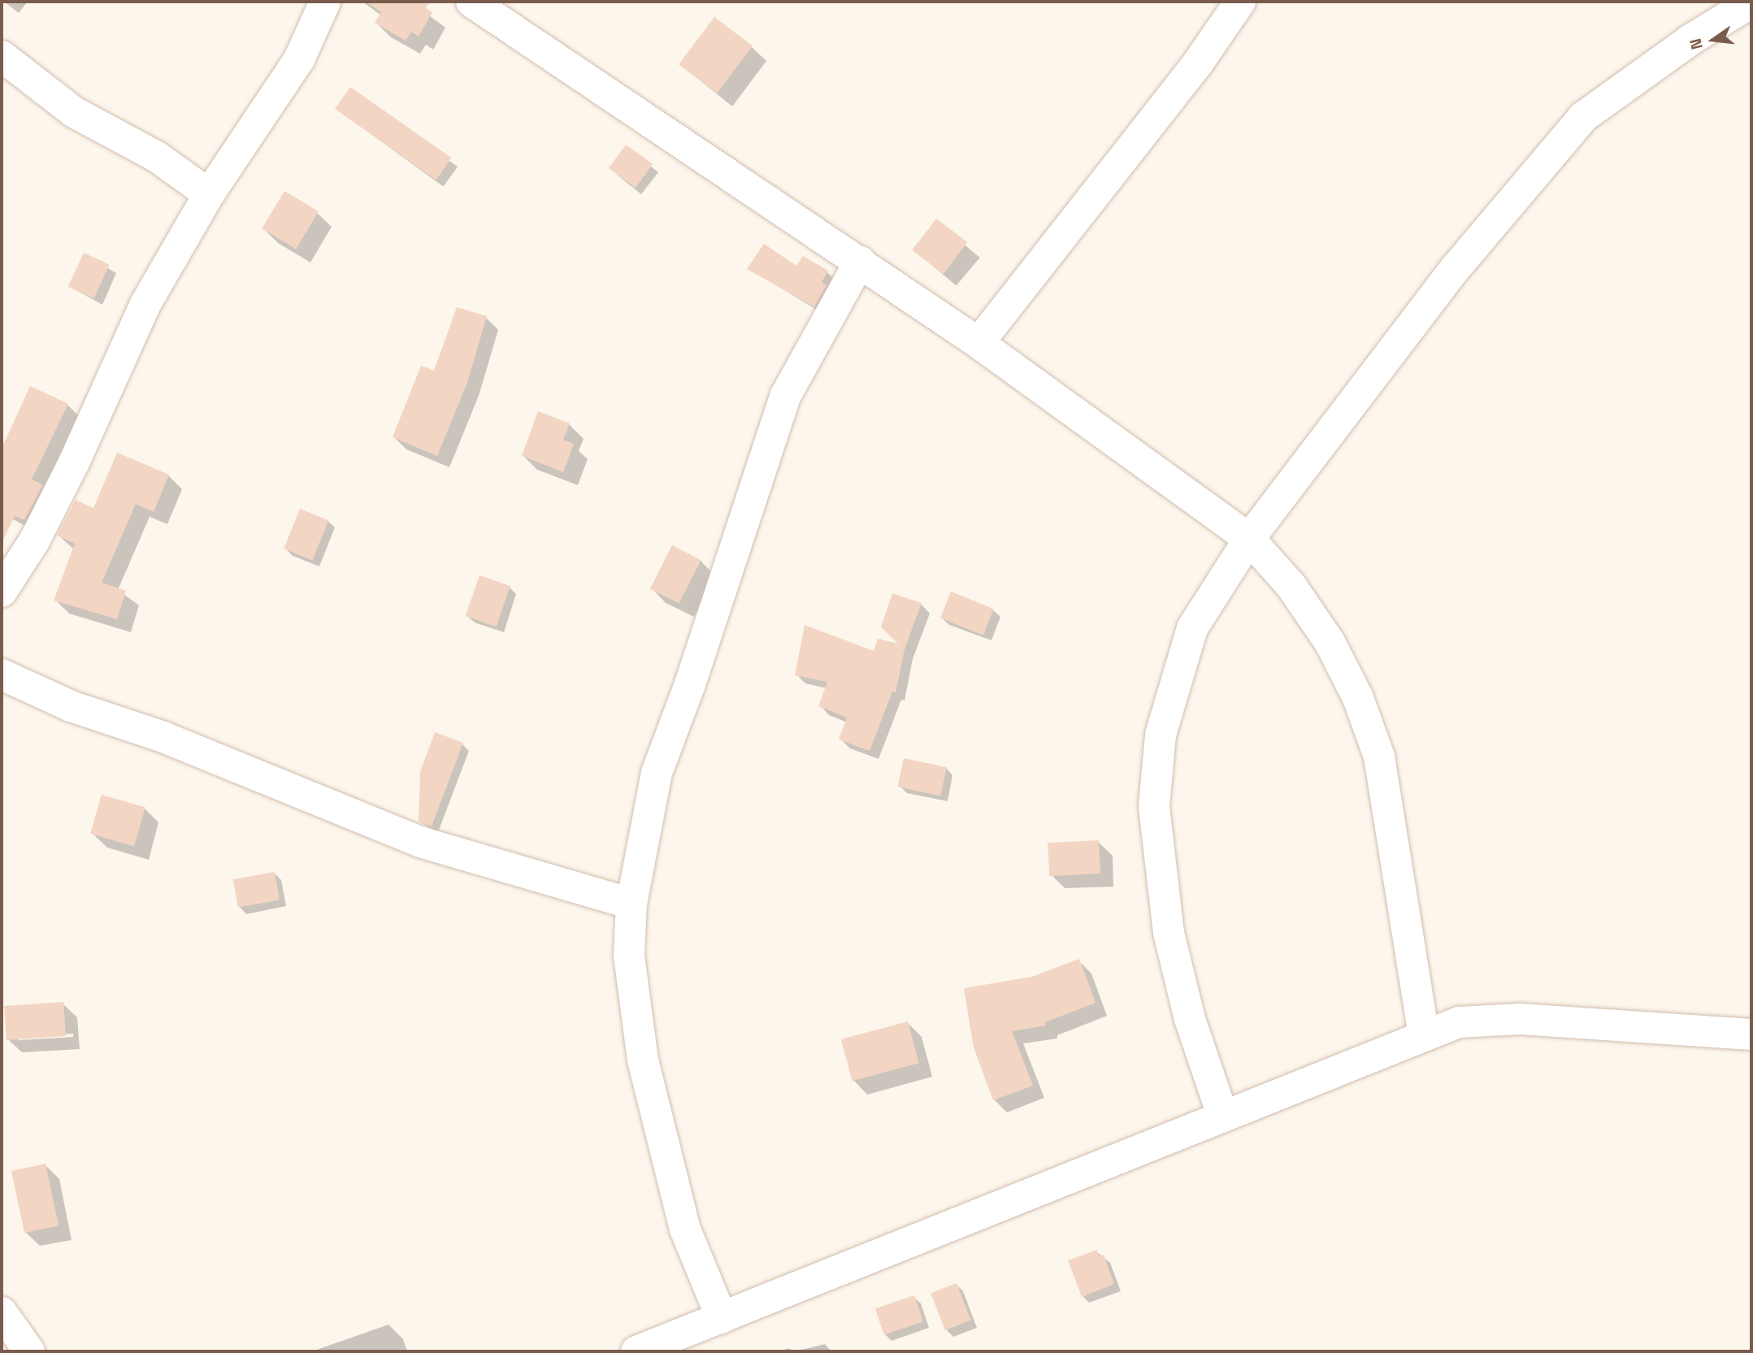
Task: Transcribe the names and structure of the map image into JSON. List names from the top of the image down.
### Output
{
  "north": "left"
}
